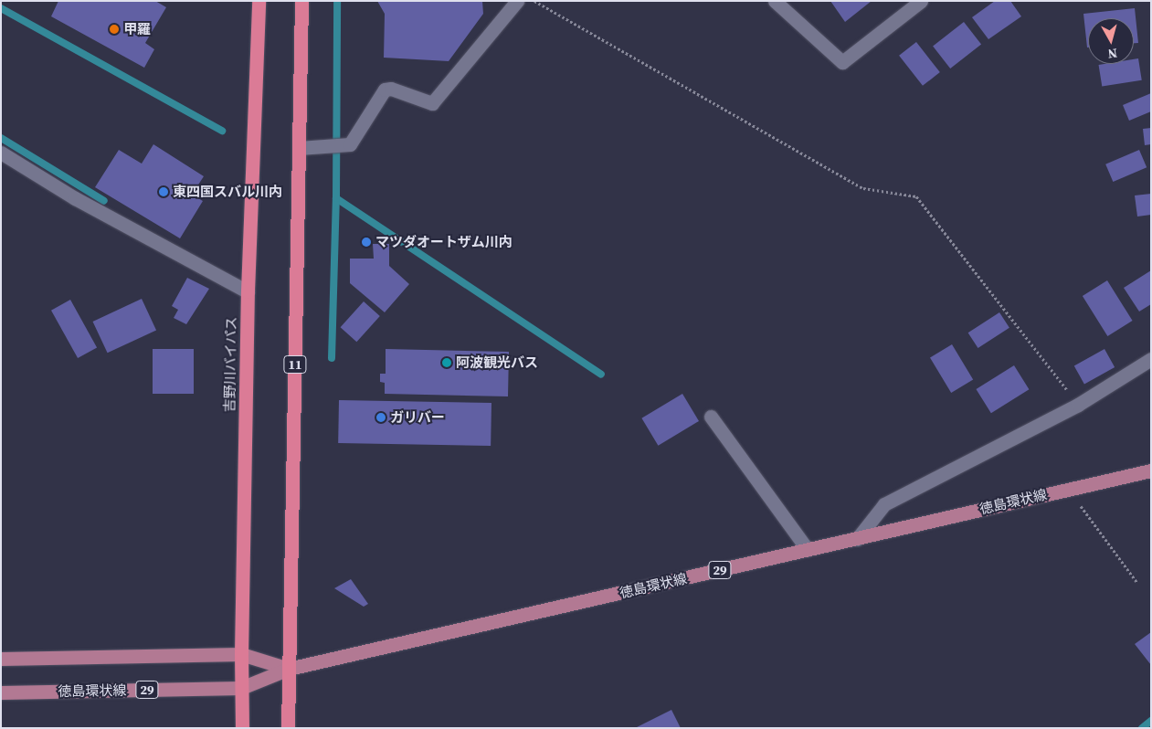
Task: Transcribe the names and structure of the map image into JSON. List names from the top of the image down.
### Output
{
  "streets": {
    "highway": ["吉野川バイパス", "11"],
    "main road": ["徳島環状線", "29"]
  },
  "crossings": [
    ["吉野川バイパス", "徳島環状線"],
    ["11", "徳島環状線"]
  ],
  "places": [
    "甲羅",
    "東四国スバル川内",
    "マツダオートザム川内",
    "阿波観光バス",
    "ガリバー"
  ],
  "north": "bottom"
}
